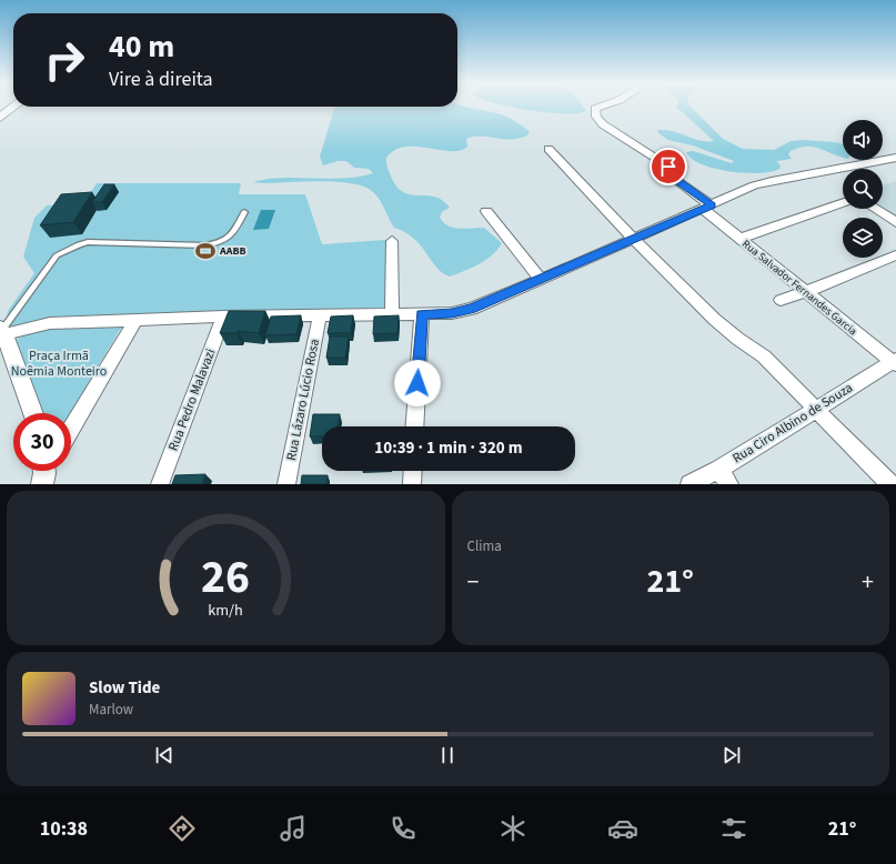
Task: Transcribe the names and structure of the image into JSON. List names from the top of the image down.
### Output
{
  "streets": {
    "street": [
      "Rua Salvador Fernandes Garcia",
      "Rua Pedro Malavazi",
      "Rua Lázaro Lúcio Rosa",
      "Rua Ciro Albino de Souza"
    ]
  },
  "crossings": [
    ["Rua Salvador Fernandes Garcia", "Rua Ciro Albino de Souza"]
  ],
  "parks": ["Praça Irmã Noêmia Monteiro"],
  "places": {
    "sports": ["AABB"]
  },
  "page": {
    "turn": ["40 m", "Vire à direita"],
    "limit": "30",
    "trip": "10:39 · 1 min · 320 m",
    "tile": "Clima",
    "heat": ["−", "21°", "+"],
    "song": ["Slow Tide", "Marlow"],
    "tabs": ["10:38", "21°"],
    "gauge": ["26", "km/h"]
  }
}
